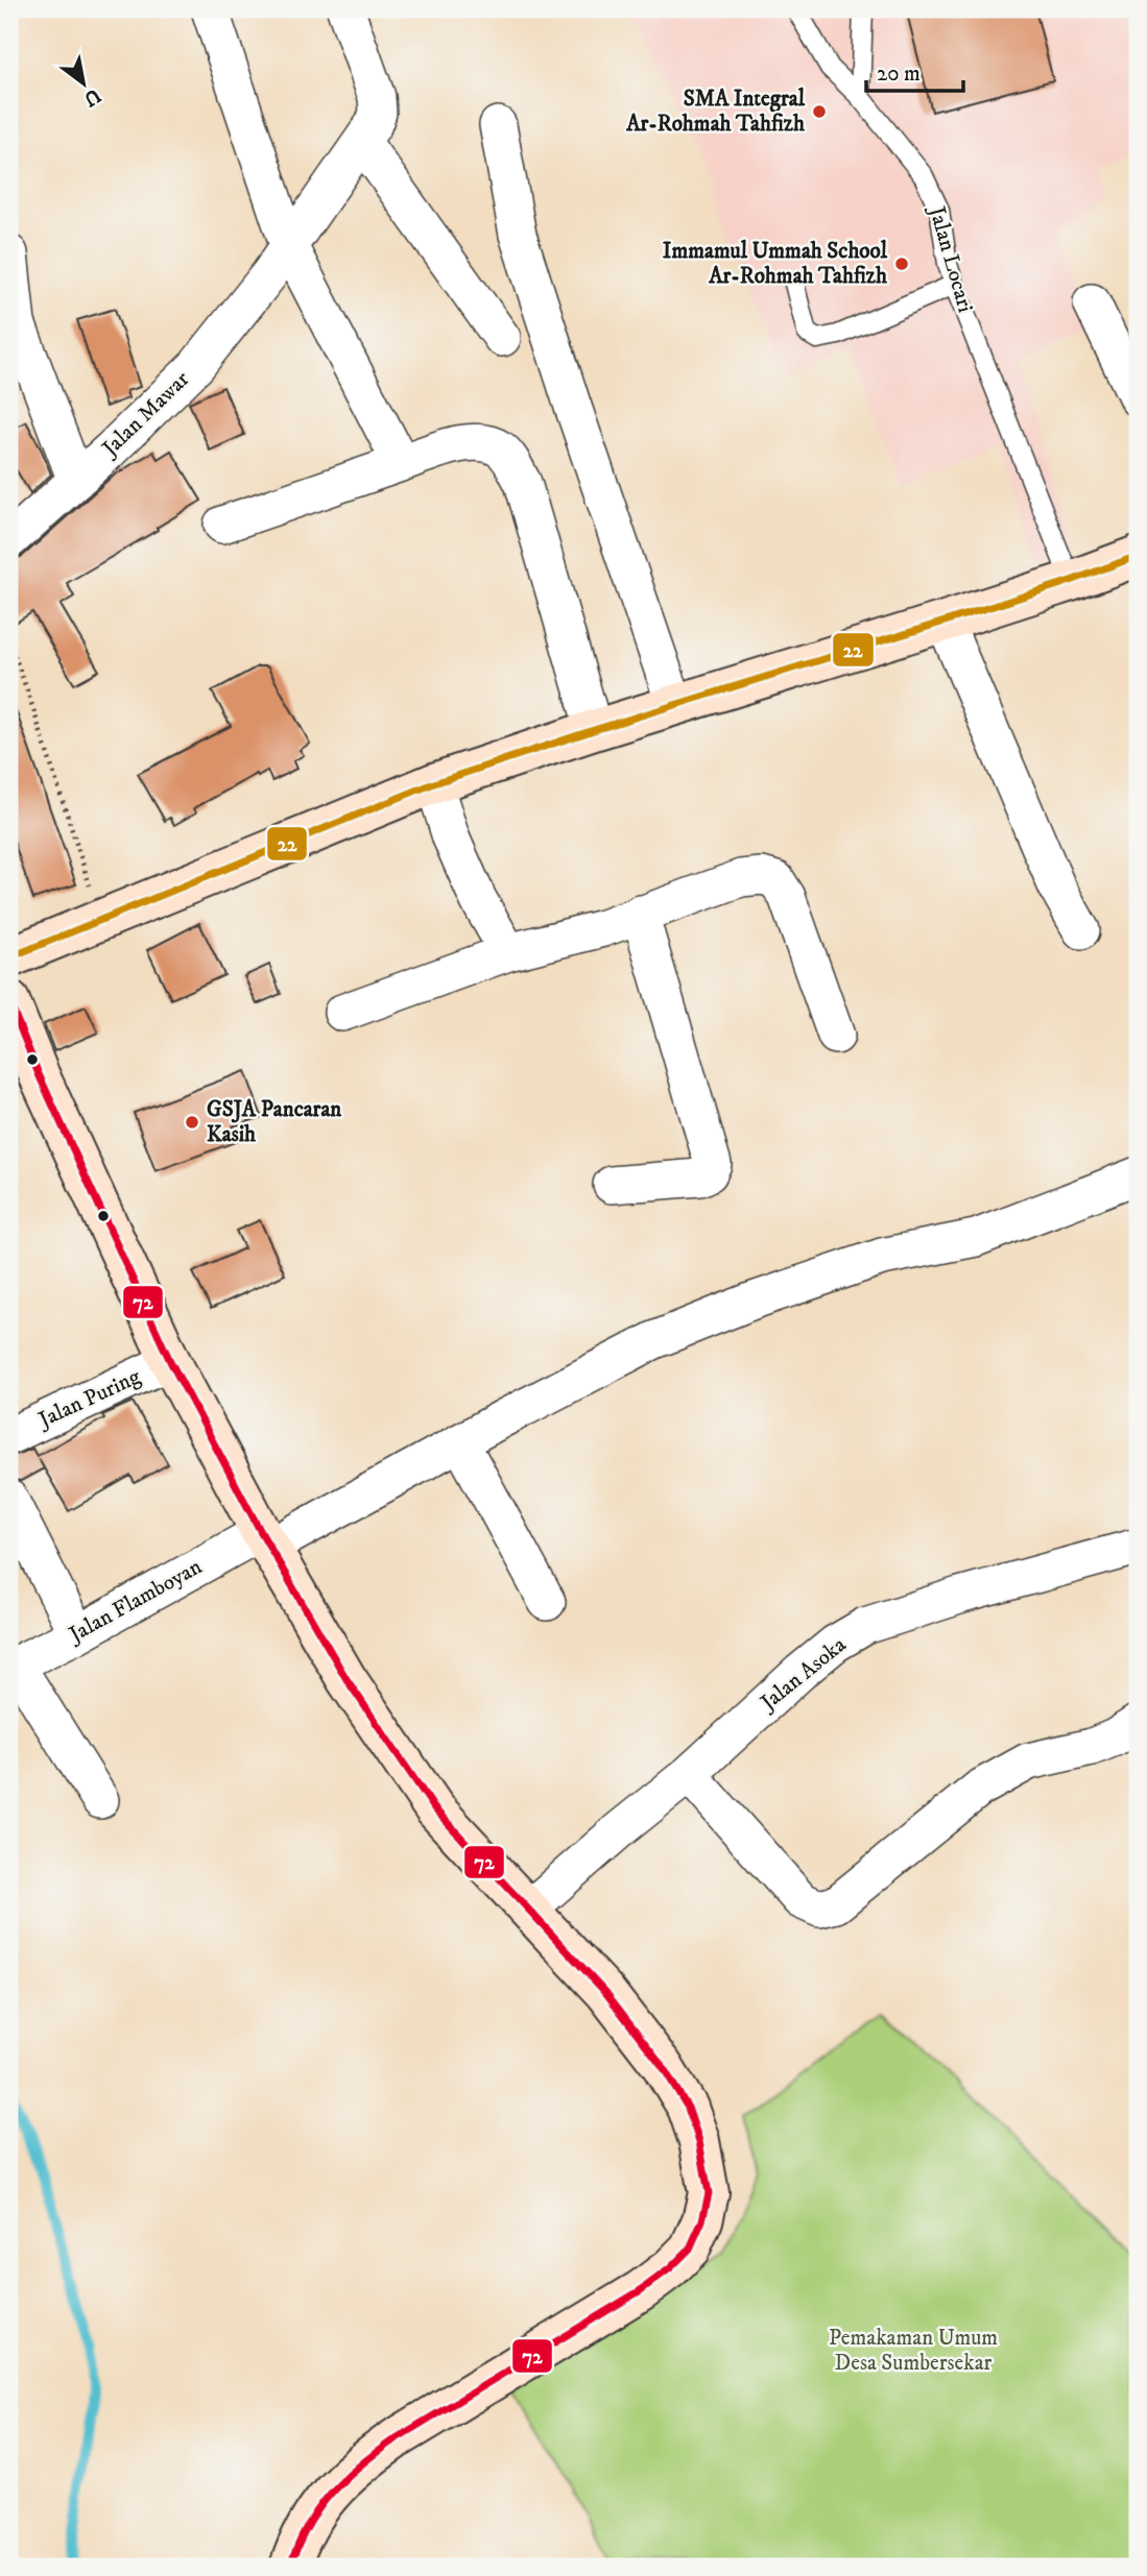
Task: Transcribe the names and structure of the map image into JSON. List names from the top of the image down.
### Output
{
  "streets": {
    "street": [
      "Jalan Mawar",
      "Jalan Puring",
      "Jalan Flamboyan",
      "Jalan Asoka"
    ],
    "lane": ["Jalan Locari"]
  },
  "parks": ["Pemakaman Umum Desa Sumbersekar"],
  "places": ["SMA Integral Ar-Rohmah Tahfizh", "Immamul Ummah School Ar-Rohmah Tahfizh", "GSJA Pancaran Kasih"],
  "lines": ["transit line 22", "transit line 72"],
  "scale_bar": "20 m",
  "north": "bottom right"
}
